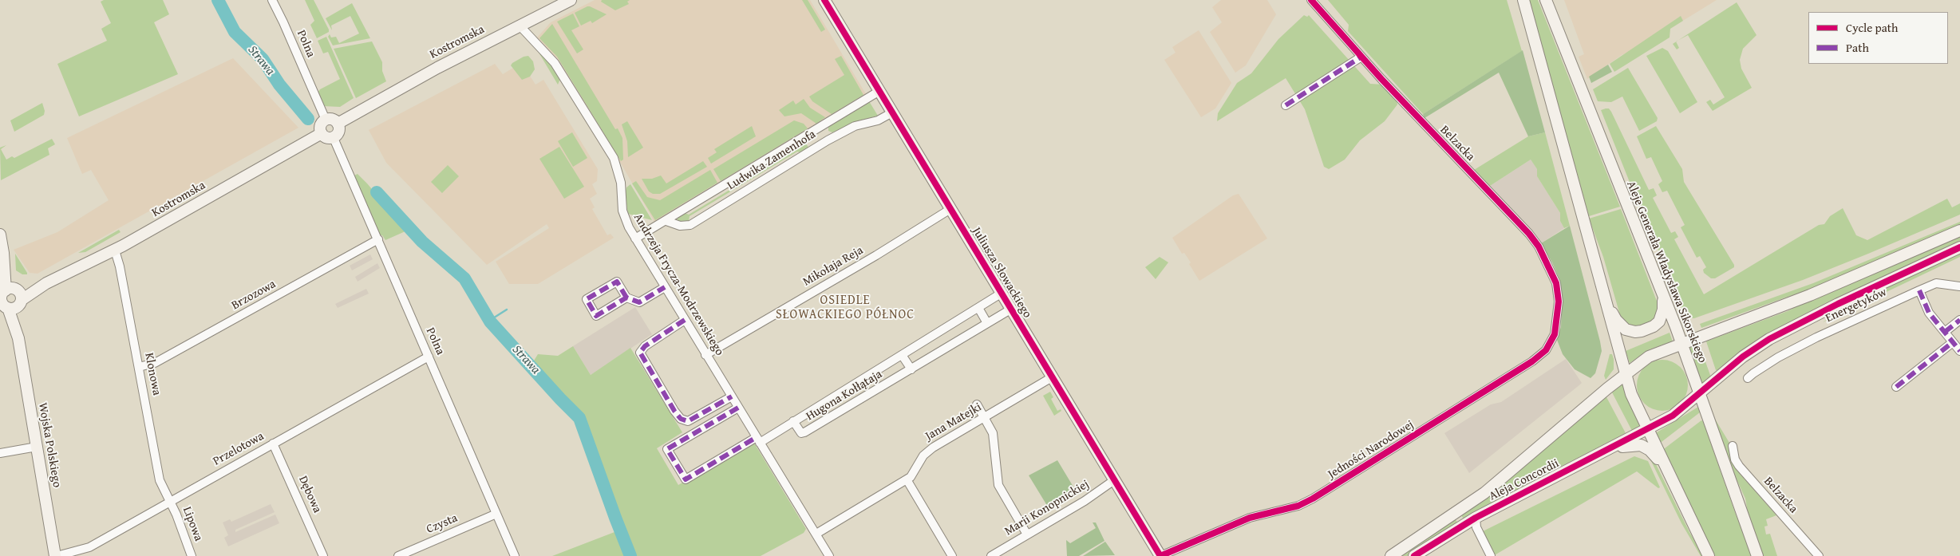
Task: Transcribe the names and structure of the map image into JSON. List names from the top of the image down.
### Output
{
  "streets": {
    "street": [
      "Kostromska",
      "Polna",
      "Belzacka",
      "Ludwika Zamenhofa",
      "Mikołaja Reja",
      "Aleje Generała Władysława Sikorskiego",
      "Juliusza Słowackiego",
      "Andrzeja Frycza-Modrzewskiego",
      "Brzozowa",
      "Energetyków",
      "Klonowa",
      "Hugona Kołłątaja",
      "Jana Matejki",
      "Wojska Polskiego",
      "Przelotowa",
      "Jedności Narodowej",
      "Aleja Concordii",
      "Dębowa",
      "Marii Konopnickiej",
      "Lipowa",
      "Czysta"
    ]
  },
  "crossings": [
    ["Kostromska", "Polna"],
    ["Kostromska", "Andrzeja Frycza-Modrzewskiego"],
    ["Kostromska", "Klonowa"],
    ["Kostromska", "Wojska Polskiego"],
    ["Polna", "Brzozowa"],
    ["Polna", "Przelotowa"],
    ["Polna", "Czysta"],
    ["Belzacka", "Jedności Narodowej"],
    ["Ludwika Zamenhofa", "Juliusza Słowackiego"],
    ["Ludwika Zamenhofa", "Andrzeja Frycza-Modrzewskiego"],
    ["Mikołaja Reja", "Juliusza Słowackiego"],
    ["Mikołaja Reja", "Andrzeja Frycza-Modrzewskiego"],
    ["Aleje Generała Władysława Sikorskiego", "Aleja Concordii"],
    ["Juliusza Słowackiego", "Hugona Kołłątaja"],
    ["Juliusza Słowackiego", "Jana Matejki"],
    ["Juliusza Słowackiego", "Jedności Narodowej"],
    ["Juliusza Słowackiego", "Marii Konopnickiej"],
    ["Andrzeja Frycza-Modrzewskiego", "Hugona Kołłątaja"],
    ["Andrzeja Frycza-Modrzewskiego", "Jana Matejki"],
    ["Brzozowa", "Klonowa"],
    ["Klonowa", "Przelotowa"],
    ["Klonowa", "Lipowa"],
    ["Wojska Polskiego", "Przelotowa"],
    ["Przelotowa", "Dębowa"],
    ["Przelotowa", "Lipowa"]
  ],
  "districts": ["OSIEDLE SŁOWACKIEGO PÓŁNOC"],
  "water": ["Strawa"],
  "legend": ["Cycle path", "Path"]
}
